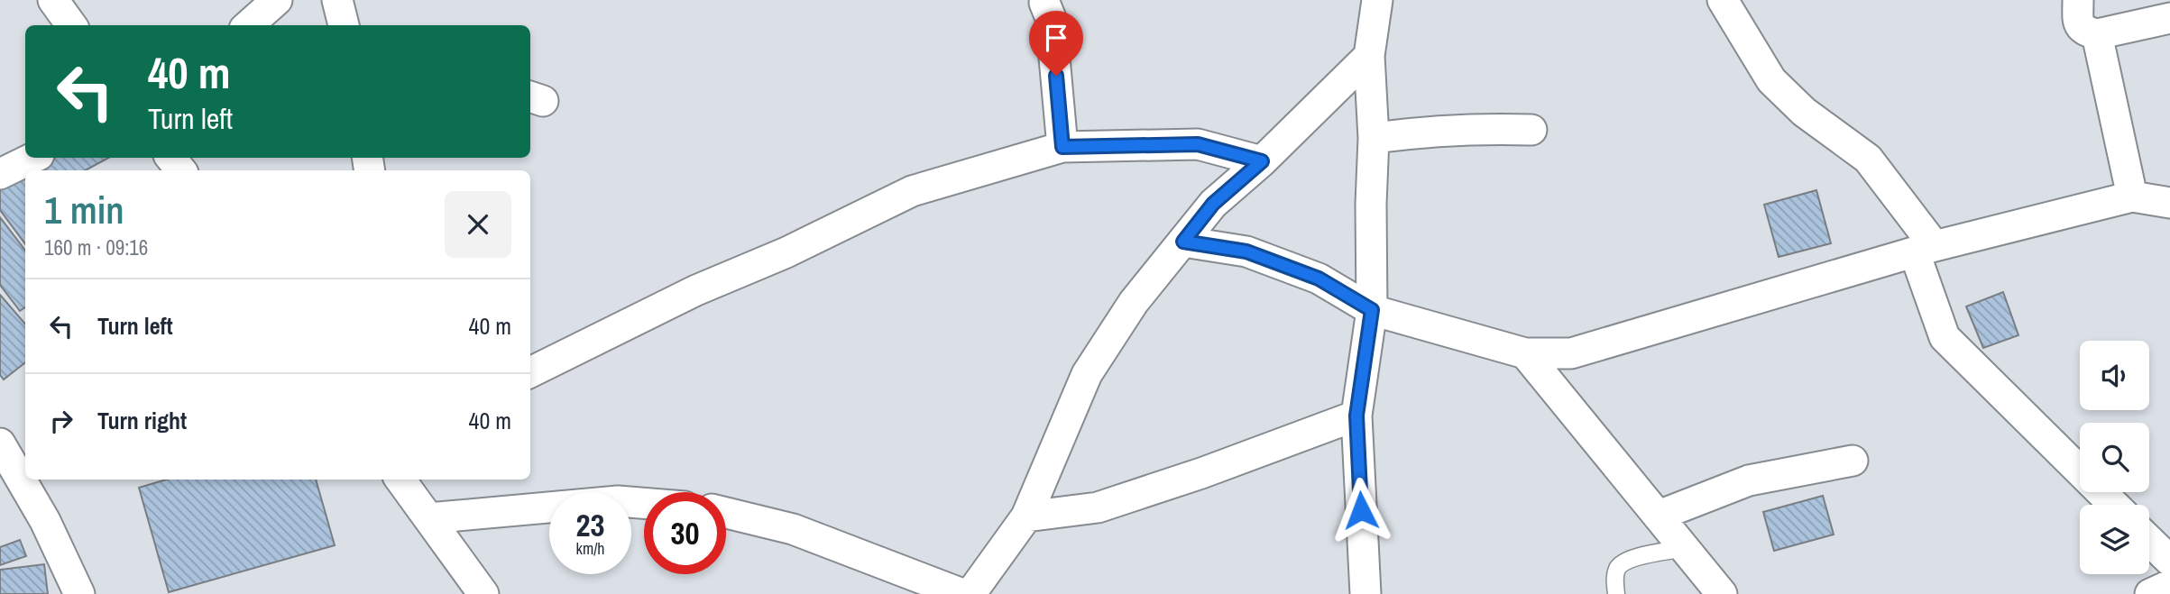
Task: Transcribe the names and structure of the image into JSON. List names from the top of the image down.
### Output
{
  "page": {
    "turn": ["40 m", "Turn left"],
    "heading": ["1 min", "160 m · 09:16"],
    "list": [
      {
        "name": "Turn left",
        "value": "40 m"
      },
      {
        "name": "Turn right",
        "value": "40 m"
      }
    ],
    "speed": "23 km/h",
    "limit": "30"
  }
}
